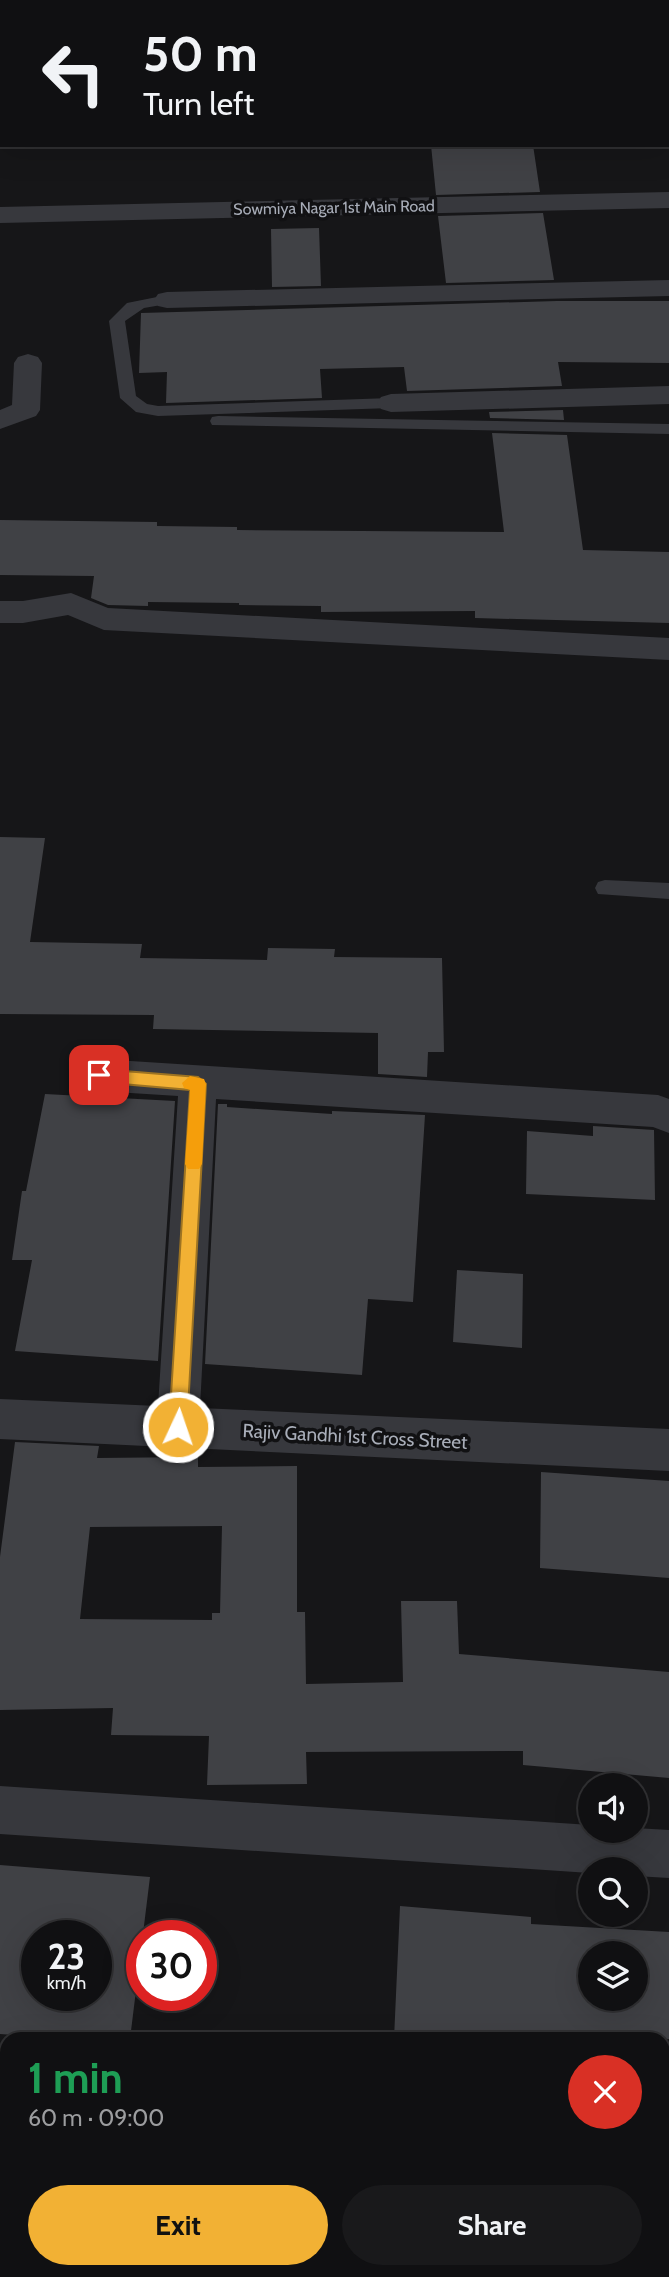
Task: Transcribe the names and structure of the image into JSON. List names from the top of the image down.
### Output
{
  "streets": {
    "street": ["Sowmiya Nagar 1st Main Road", "Rajiv Gandhi 1st Cross Street"]
  },
  "page": {
    "turn": ["50 m", "Turn left"],
    "speed": "23 km/h",
    "limit": "30",
    "heading": ["1 min", "60 m · 09:00"],
    "buttons": ["Exit", "Share"]
  }
}
